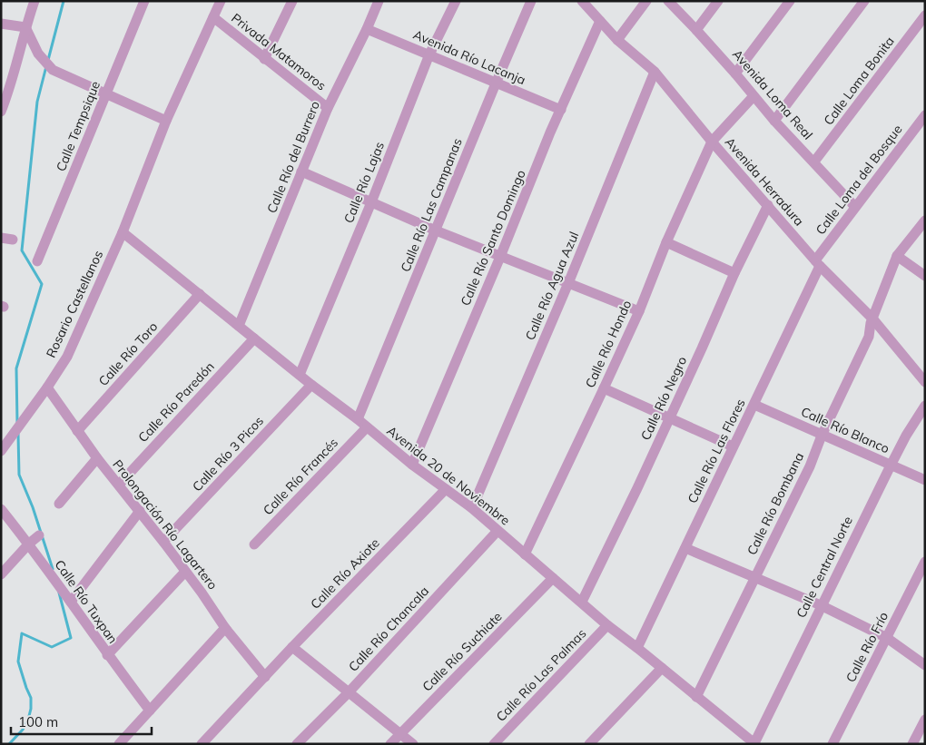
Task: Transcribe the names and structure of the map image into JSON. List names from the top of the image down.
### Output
{
  "streets": {
    "street": [
      "Privada Matamoros",
      "Avenida Río Lacanja",
      "Calle Loma Bonita",
      "Avenida Loma Real",
      "Calle Tempsique",
      "Calle Río del Burrero",
      "Calle Loma del Bosque",
      "Avenida Herradura",
      "Calle Río Lajas",
      "Calle Río Las Campanas",
      "Calle Río Santo Domingo",
      "Calle Río Agua Azul",
      "Rosario Castellanos",
      "Calle Río Hondo",
      "Calle Río Toro",
      "Calle Río Negro",
      "Calle Río Paredón",
      "Calle Río Blanco",
      "Calle Río Las Flores",
      "Calle Río 3 Picos",
      "Avenida 20 de Noviembre",
      "Calle Río Francés",
      "Calle Río Bombana",
      "Prolongación Río Lagartero",
      "Calle Central Norte",
      "Calle Río Axiote",
      "Calle Río Tuxpan",
      "Calle Río Chancala",
      "Calle Río Frío",
      "Calle Río Suchiate",
      "Calle Río Las Palmas"
    ]
  },
  "crossings": [
    ["Privada Matamoros", "Calle Río del Burrero"],
    ["Privada Matamoros", "Rosario Castellanos"],
    ["Avenida Río Lacanja", "Calle Río del Burrero"],
    ["Avenida Río Lacanja", "Calle Río Lajas"],
    ["Avenida Río Lacanja", "Calle Río Las Campanas"],
    ["Avenida Río Lacanja", "Calle Río Santo Domingo"],
    ["Calle Loma Bonita", "Avenida Loma Real"],
    ["Avenida Loma Real", "Calle Loma del Bosque"],
    ["Avenida Loma Real", "Calle Río Hondo"],
    ["Calle Río del Burrero", "Avenida 20 de Noviembre"],
    ["Calle Loma del Bosque", "Avenida Herradura"],
    ["Calle Loma del Bosque", "Calle Río Las Flores"],
    ["Avenida Herradura", "Calle Río Santo Domingo"],
    ["Avenida Herradura", "Calle Río Agua Azul"],
    ["Avenida Herradura", "Calle Río Hondo"],
    ["Avenida Herradura", "Calle Río Negro"],
    ["Avenida Herradura", "Calle Río Las Flores"],
    ["Avenida Herradura", "Calle Río Bombana"],
    ["Calle Río Lajas", "Avenida 20 de Noviembre"],
    ["Calle Río Las Campanas", "Avenida 20 de Noviembre"],
    ["Calle Río Santo Domingo", "Avenida 20 de Noviembre"],
    ["Calle Río Agua Azul", "Avenida 20 de Noviembre"],
    ["Rosario Castellanos", "Avenida 20 de Noviembre"],
    ["Rosario Castellanos", "Prolongación Río Lagartero"],
    ["Calle Río Hondo", "Avenida 20 de Noviembre"],
    ["Calle Río Toro", "Avenida 20 de Noviembre"],
    ["Calle Río Toro", "Prolongación Río Lagartero"],
    ["Calle Río Negro", "Avenida 20 de Noviembre"],
    ["Calle Río Paredón", "Avenida 20 de Noviembre"],
    ["Calle Río Paredón", "Prolongación Río Lagartero"],
    ["Calle Río Blanco", "Calle Río Las Flores"],
    ["Calle Río Blanco", "Calle Río Bombana"],
    ["Calle Río Blanco", "Calle Central Norte"],
    ["Calle Río Las Flores", "Avenida 20 de Noviembre"],
    ["Calle Río 3 Picos", "Avenida 20 de Noviembre"],
    ["Calle Río 3 Picos", "Prolongación Río Lagartero"],
    ["Avenida 20 de Noviembre", "Calle Río Francés"],
    ["Avenida 20 de Noviembre", "Calle Río Bombana"],
    ["Avenida 20 de Noviembre", "Calle Central Norte"],
    ["Avenida 20 de Noviembre", "Calle Río Axiote"],
    ["Avenida 20 de Noviembre", "Calle Río Chancala"],
    ["Avenida 20 de Noviembre", "Calle Río Suchiate"],
    ["Avenida 20 de Noviembre", "Calle Río Las Palmas"],
    ["Prolongación Río Lagartero", "Calle Río Axiote"]
  ],
  "scale_bar": "100 m"
}
